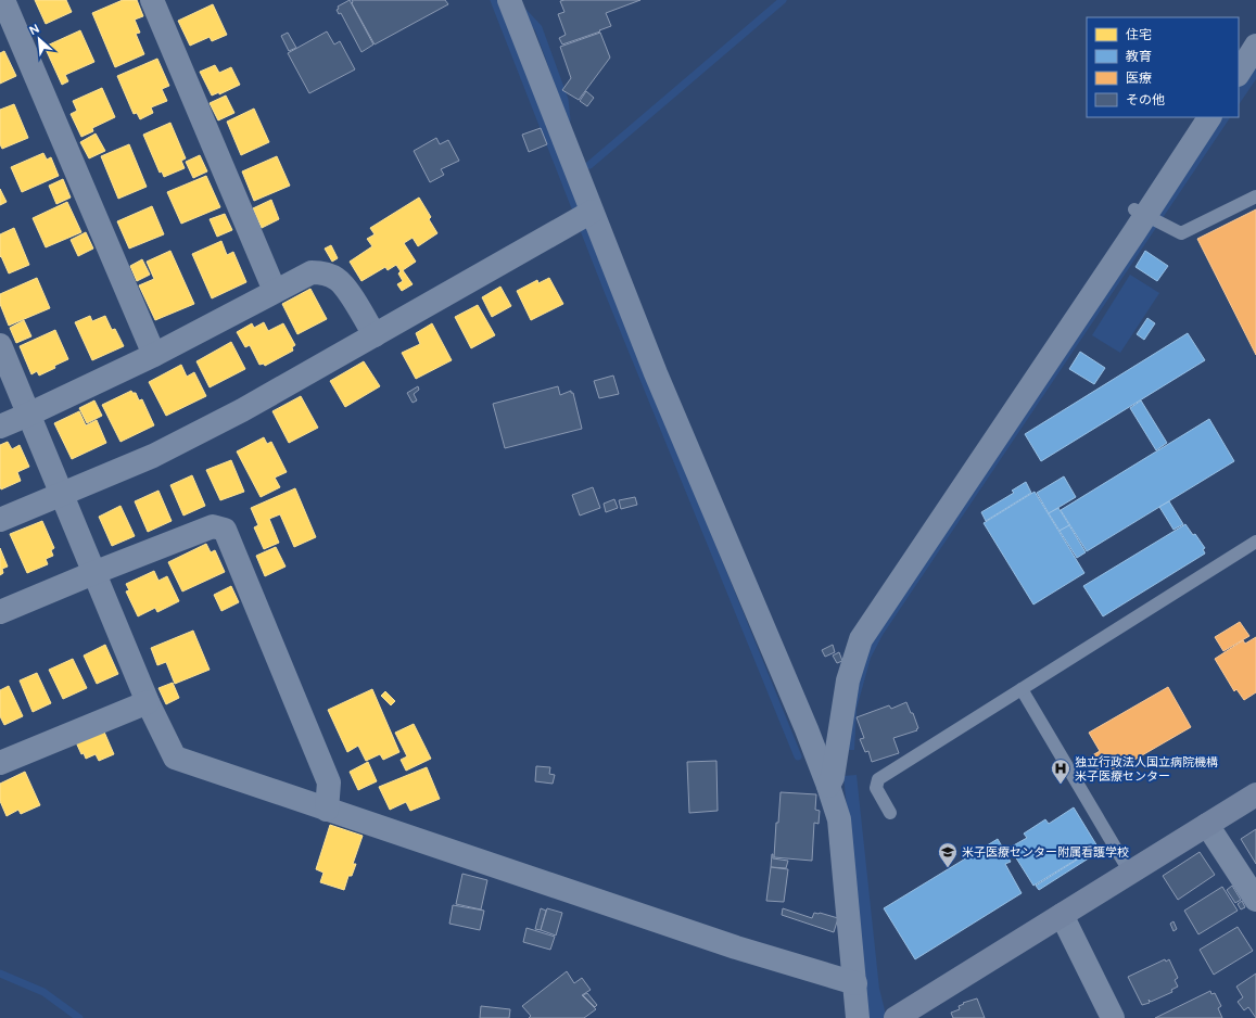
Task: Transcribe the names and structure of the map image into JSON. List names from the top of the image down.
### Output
{
  "places": {
    "hospital": ["独立行政法人国立病院機構 米子医療センター"],
    "school or university": ["米子医療センター附属看護学校"]
  },
  "legend": [
    "住宅",
    "教育",
    "医療",
    "その他"
  ],
  "north": "top left"
}
